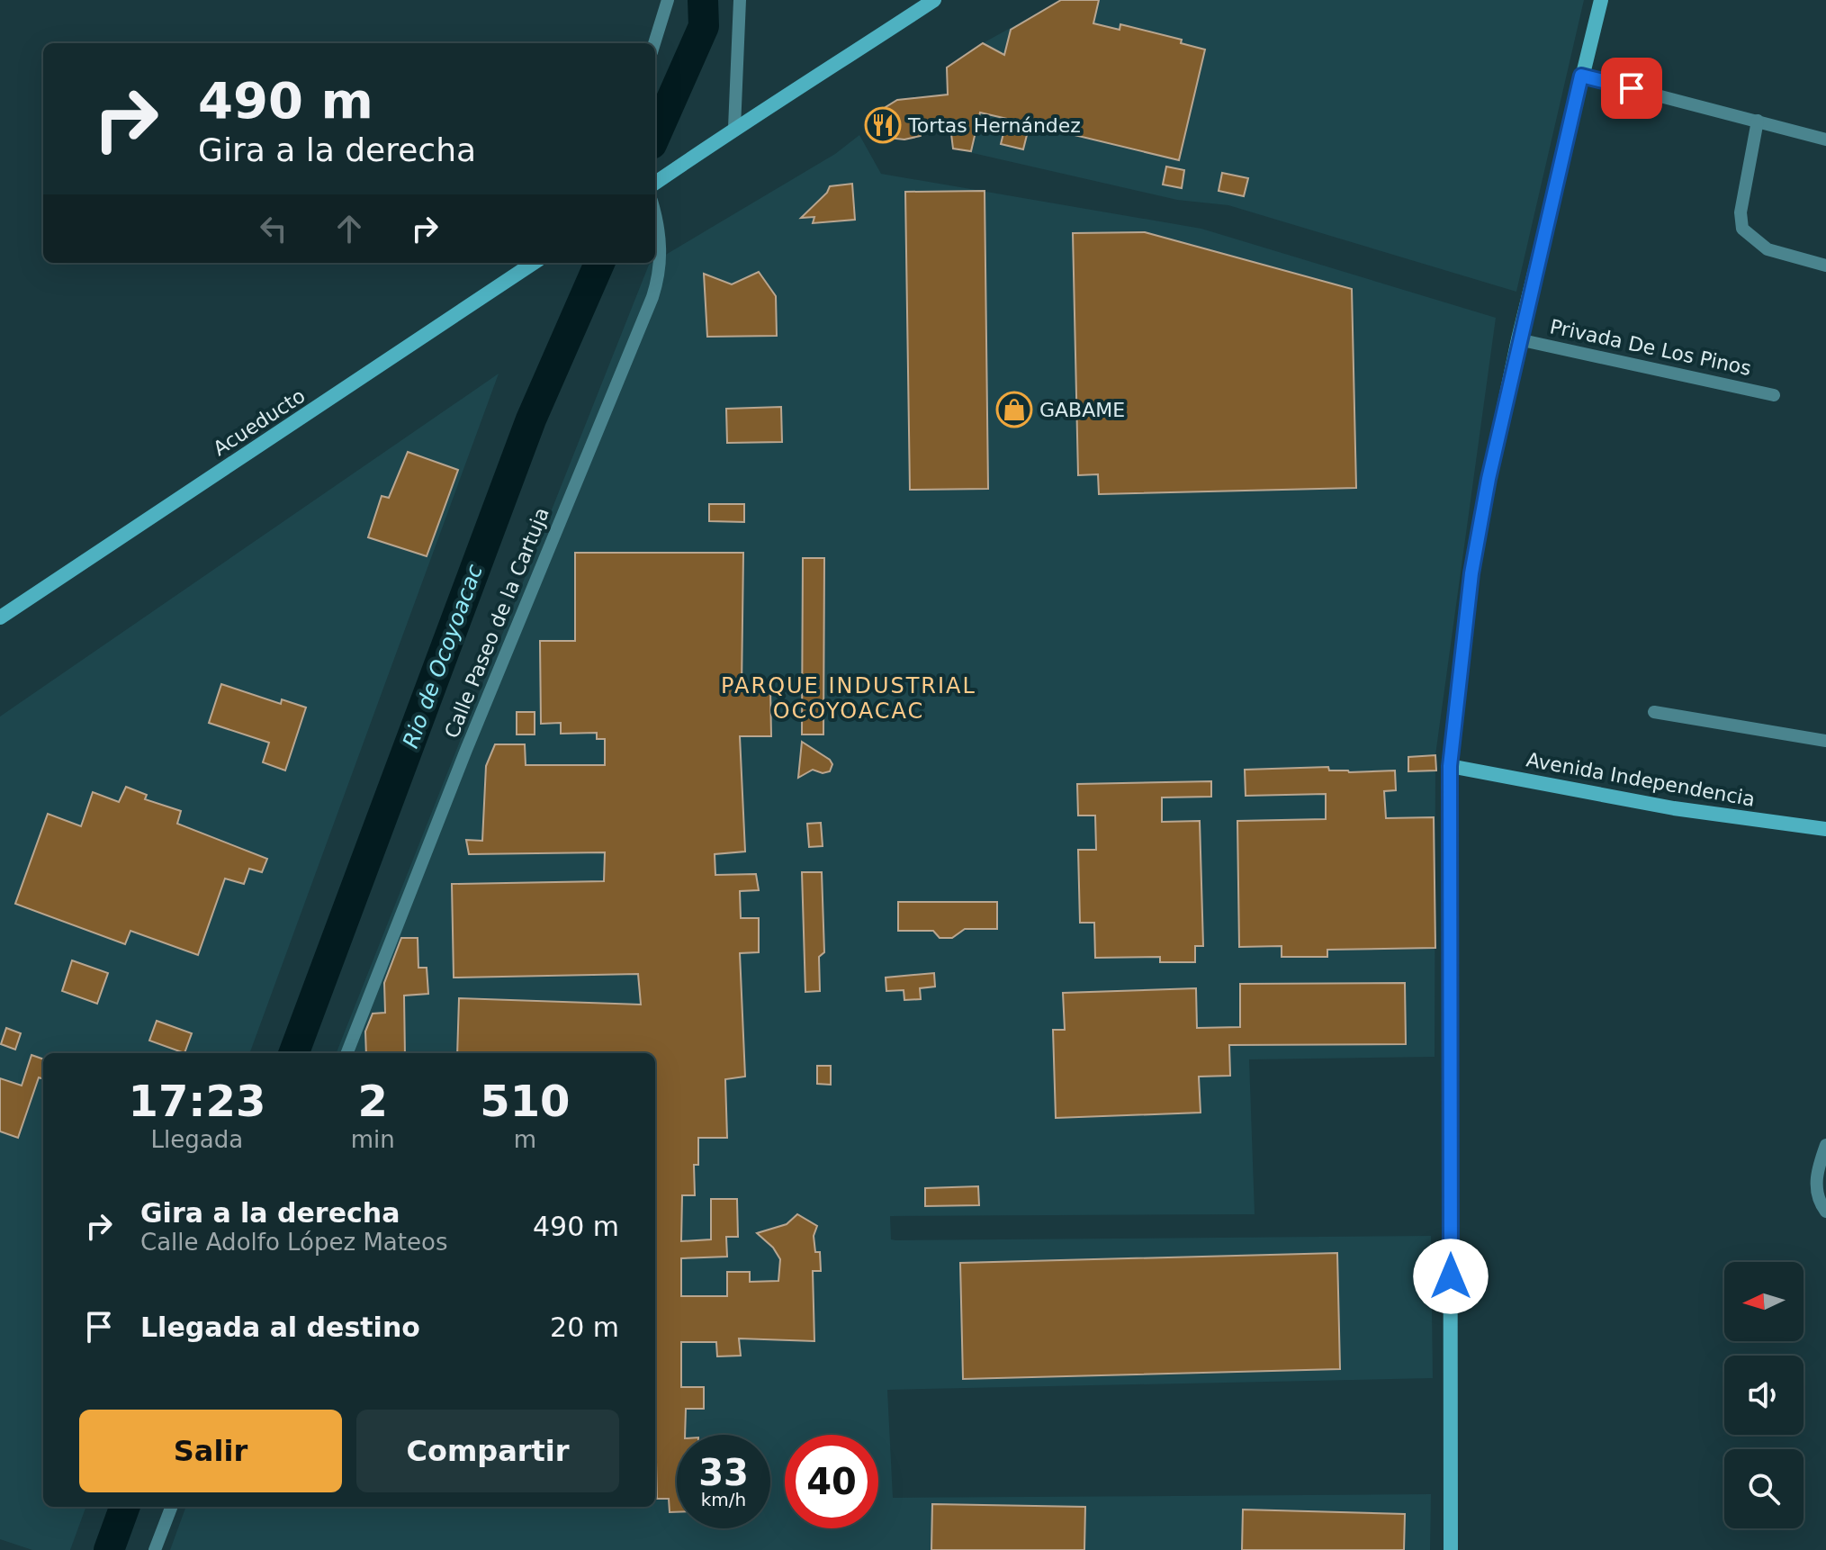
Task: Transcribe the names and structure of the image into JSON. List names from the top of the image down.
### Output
{
  "streets": {
    "street": [
      "Privada De Los Pinos",
      "Acueducto",
      "Calle Paseo de la Cartuja",
      "Avenida Independencia"
    ]
  },
  "districts": ["PARQUE INDUSTRIAL OCOYOACAC"],
  "water": ["Rio de Ocoyoacac"],
  "places": {
    "restaurant": ["Tortas Hernández"],
    "shop": ["GABAME"]
  },
  "north": "left",
  "page": {
    "turn": ["490 m", "Gira a la derecha"],
    "eta": [
      "17:23",
      "Llegada",
      "2",
      "min",
      "510",
      "m"
    ],
    "list": [
      {
        "name": "Gira a la derecha",
        "note": "Calle Adolfo López Mateos",
        "value": "490 m"
      },
      {
        "name": "Llegada al destino",
        "value": "20 m"
      }
    ],
    "buttons": ["Salir", "Compartir"],
    "speed": "33 km/h",
    "limit": "40"
  }
}
